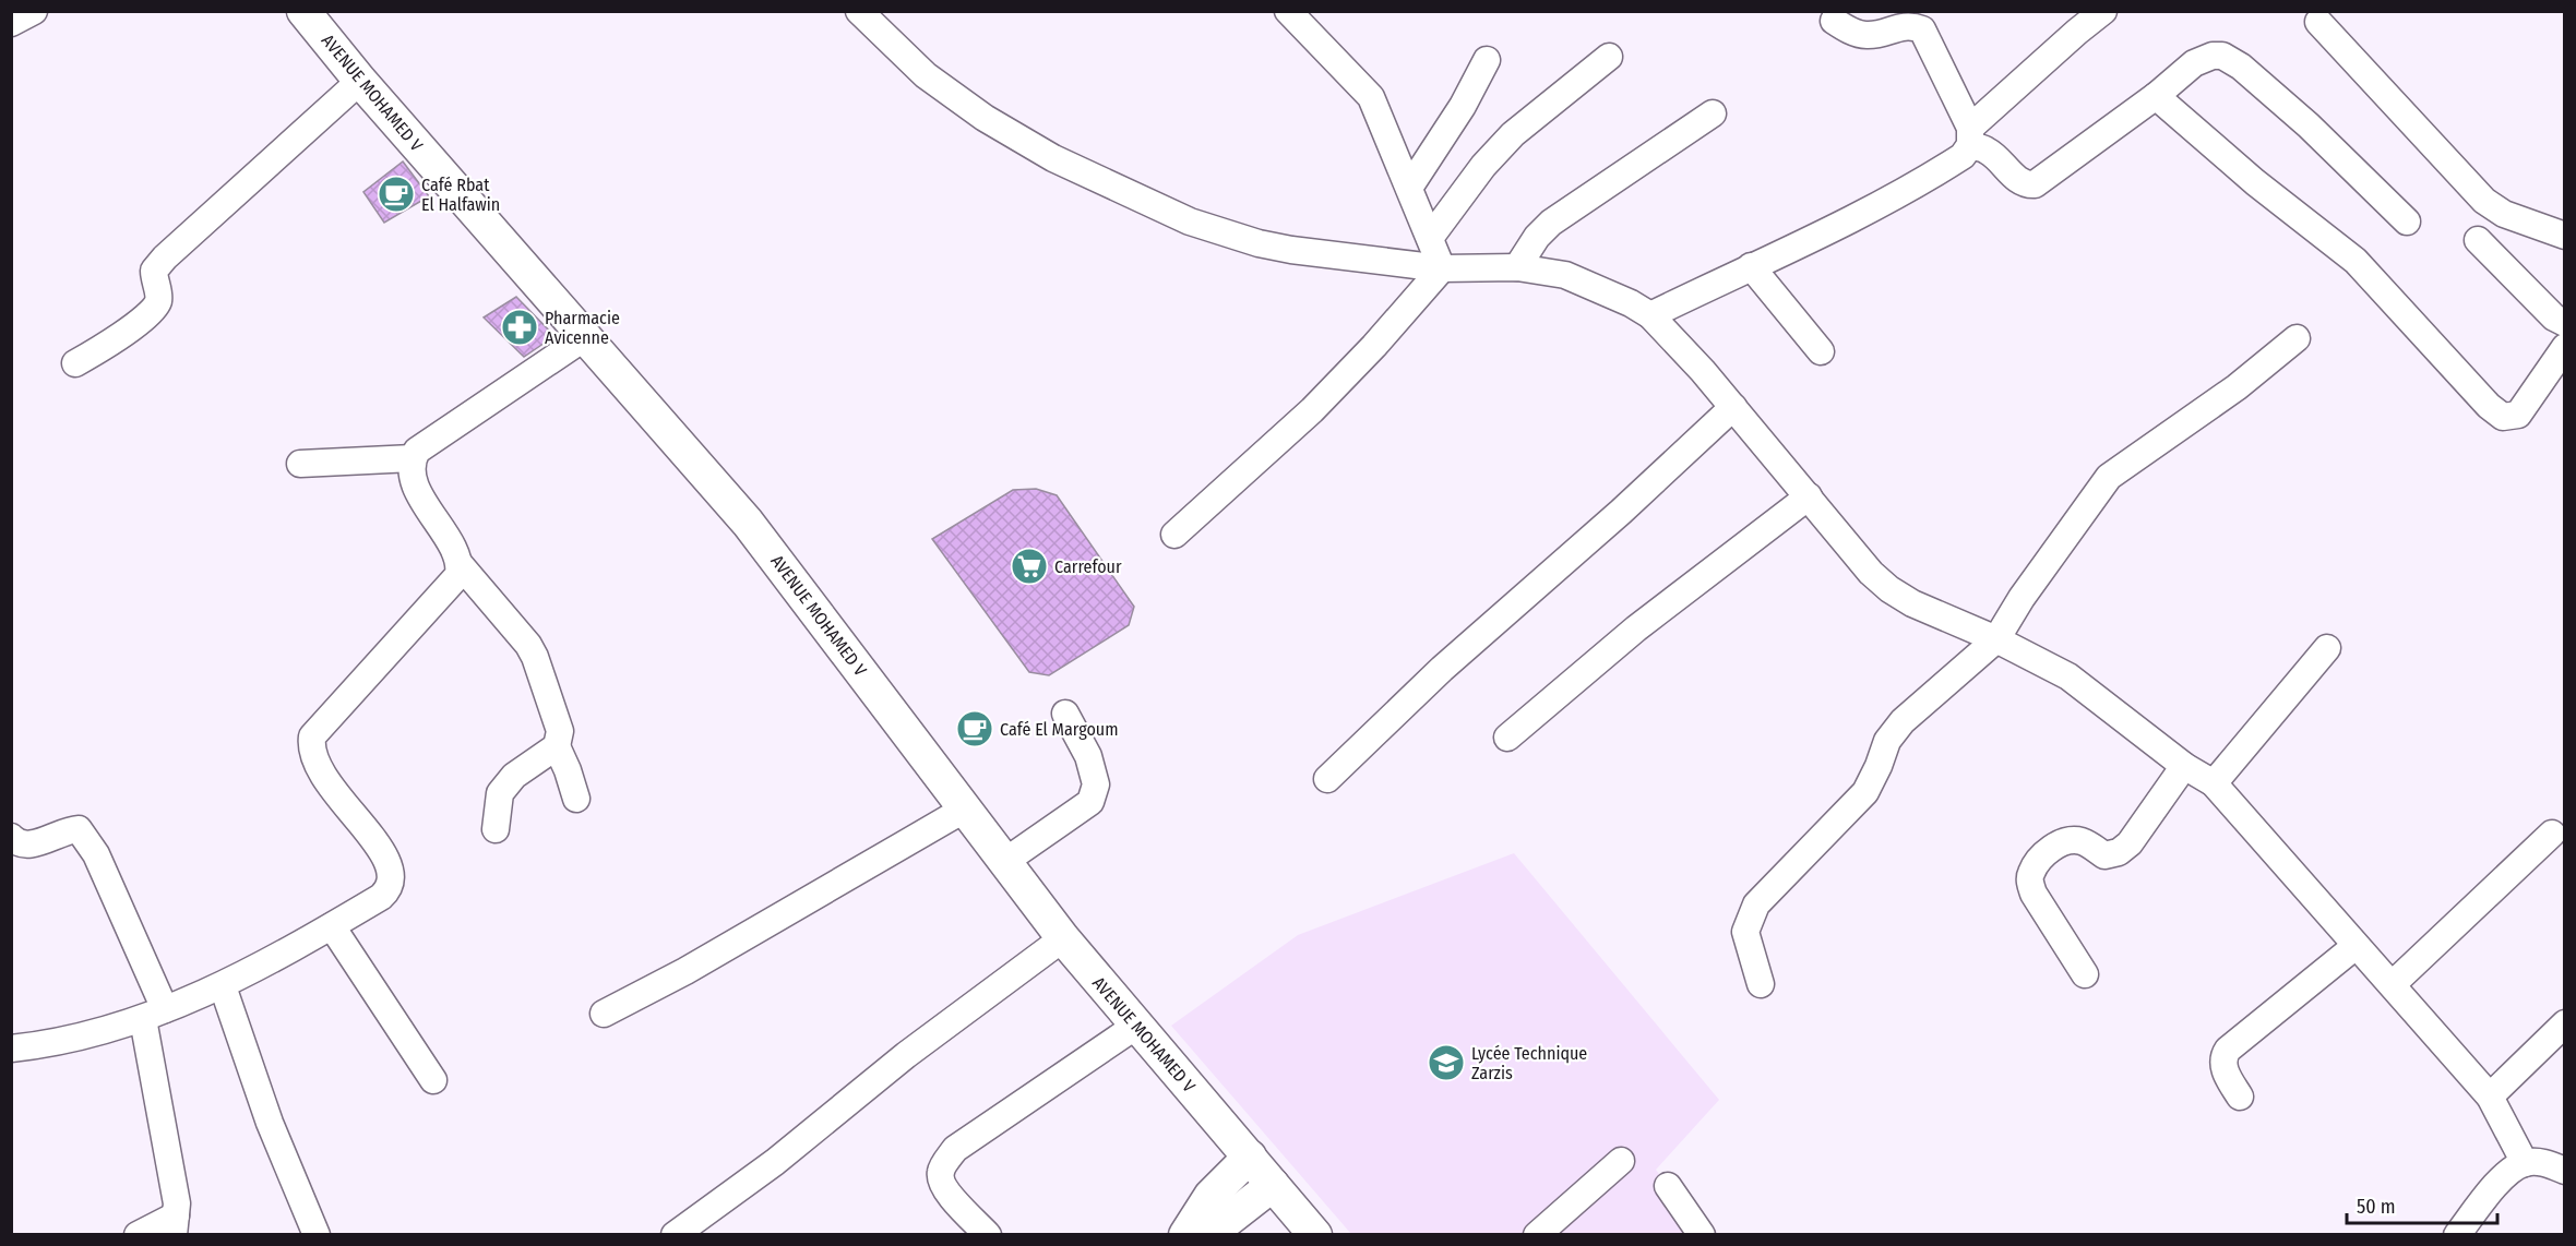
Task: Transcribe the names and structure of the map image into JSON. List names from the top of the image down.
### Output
{
  "streets": {
    "main road": ["AVENUE MOHAMED V"]
  },
  "places": {
    "cafe": ["Café Rbat El Halfawin", "Café El Margoum"],
    "pharmacy": ["Pharmacie Avicenne"],
    "supermarket": ["Carrefour"],
    "school or university": ["Lycée Technique Zarzis"]
  },
  "scale_bar": "50 m"
}
